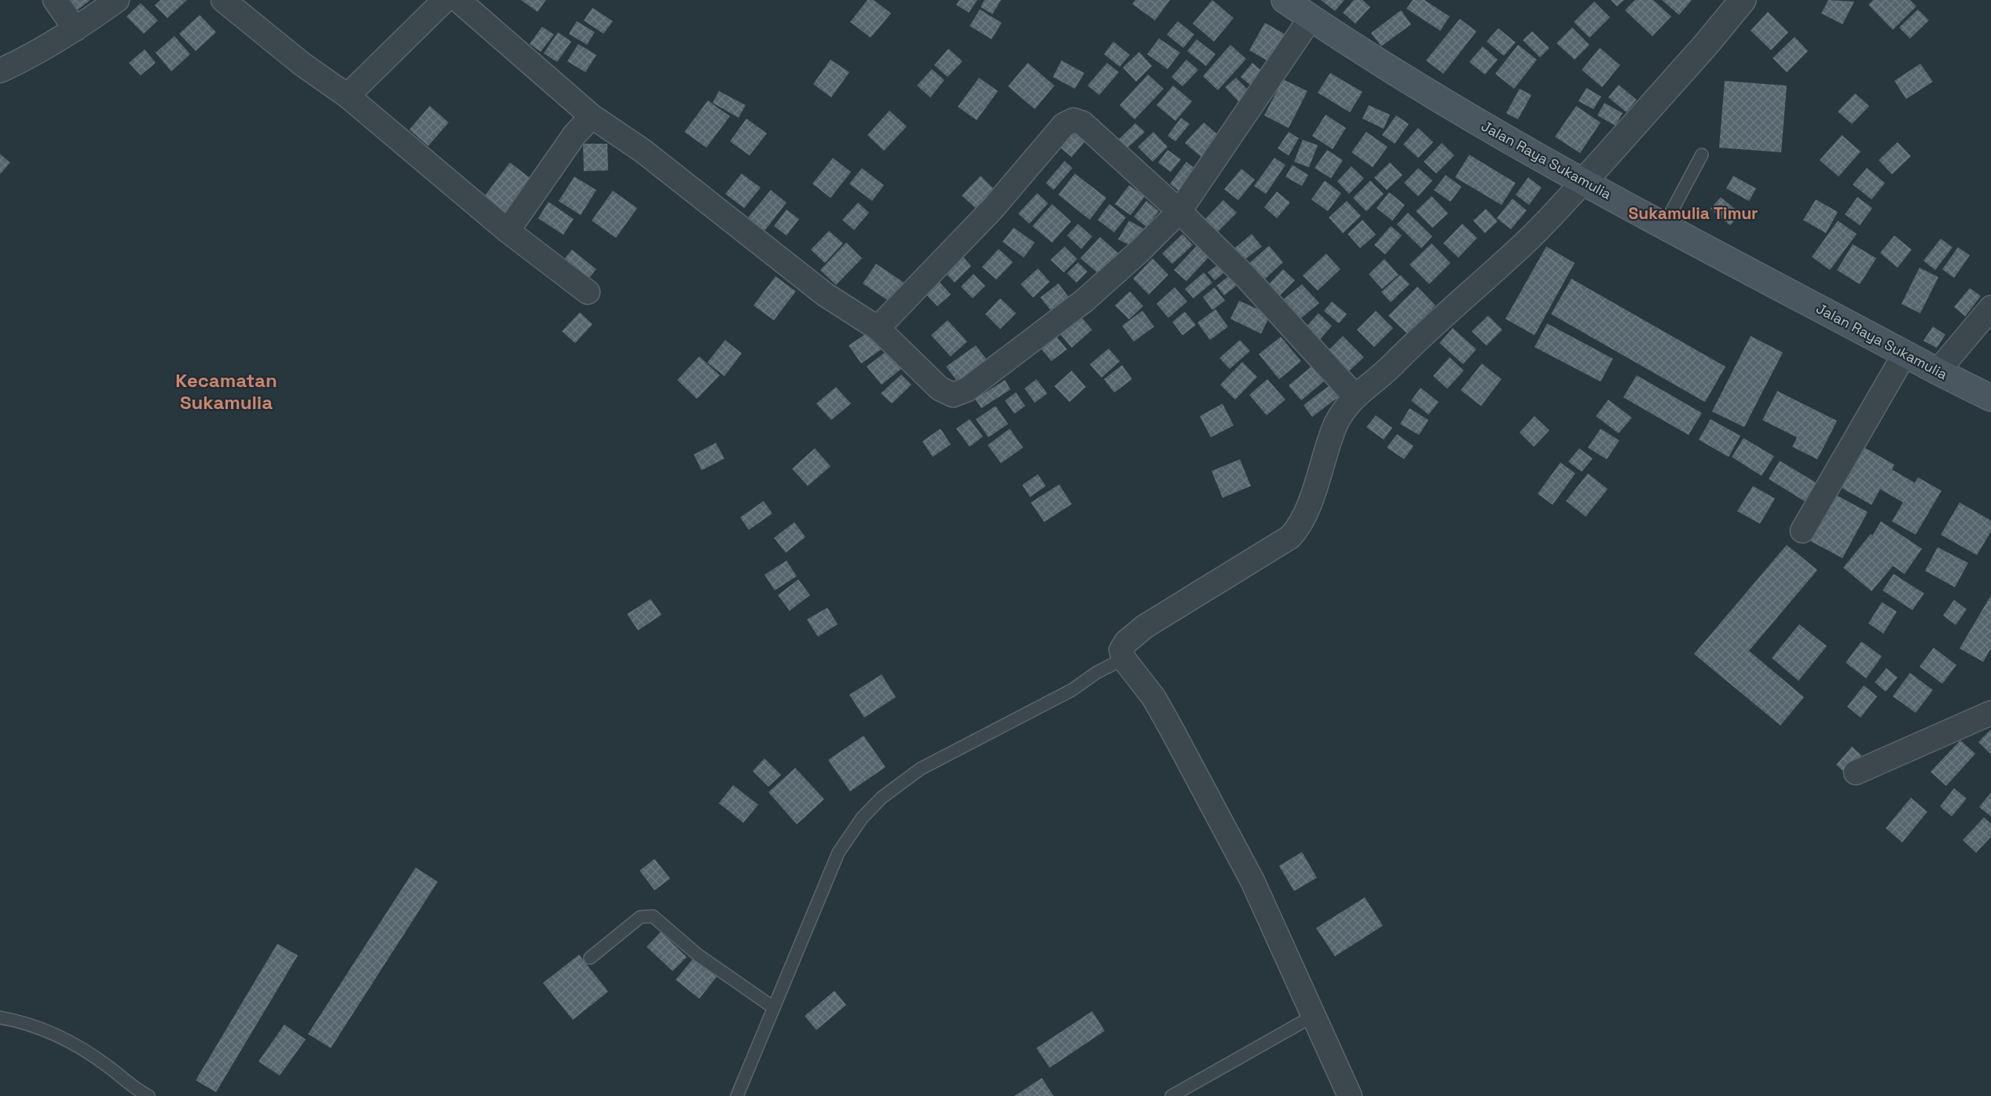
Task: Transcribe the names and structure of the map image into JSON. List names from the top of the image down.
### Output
{
  "streets": {
    "main road": ["Jalan Raya Sukamulia"]
  },
  "districts": ["Sukamulia Timur", "Kecamatan Sukamulia"]
}
